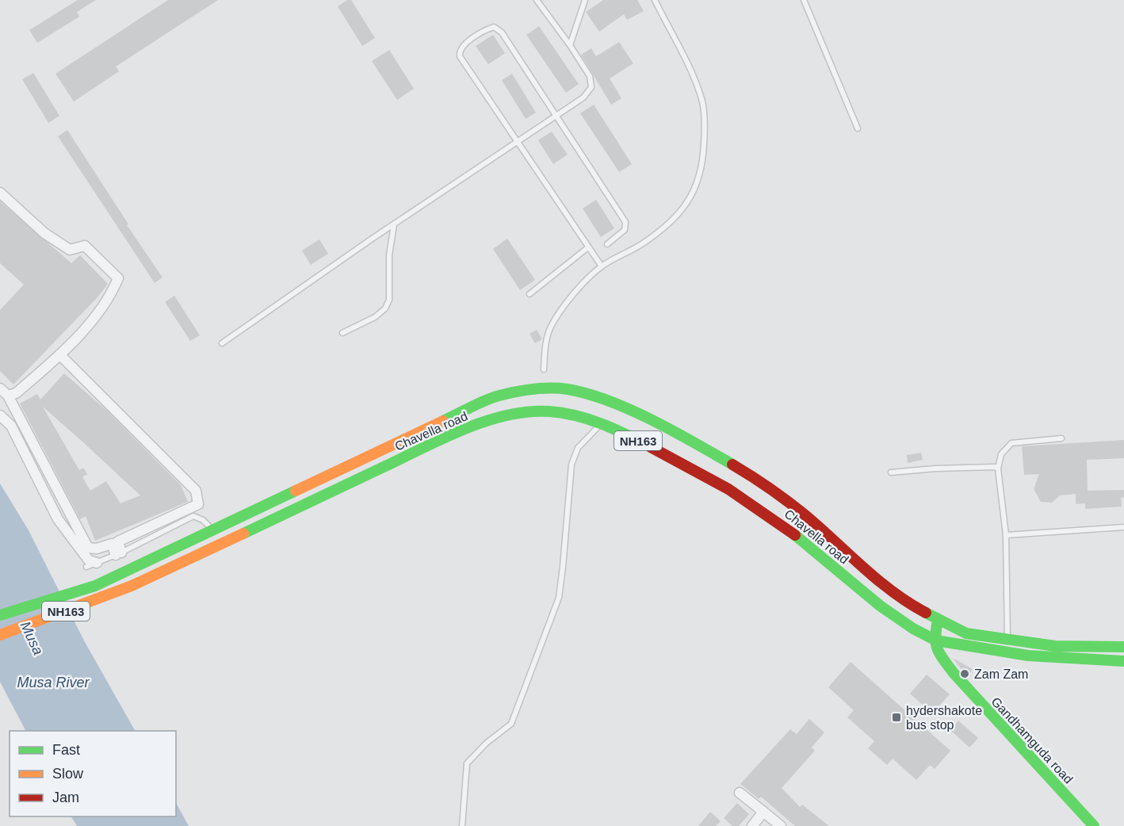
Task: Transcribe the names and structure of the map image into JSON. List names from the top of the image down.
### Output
{
  "streets": {
    "main road": ["Chavella road", "NH163", "Gandhamguda road"]
  },
  "crossings": [
    ["Chavella road", "Gandhamguda road"]
  ],
  "water": ["Musa", "Musa River"],
  "places": {
    "other": ["Zam Zam"],
    "transit": ["hydershakote bus stop"]
  },
  "legend": ["Fast", "Slow", "Jam"]
}
